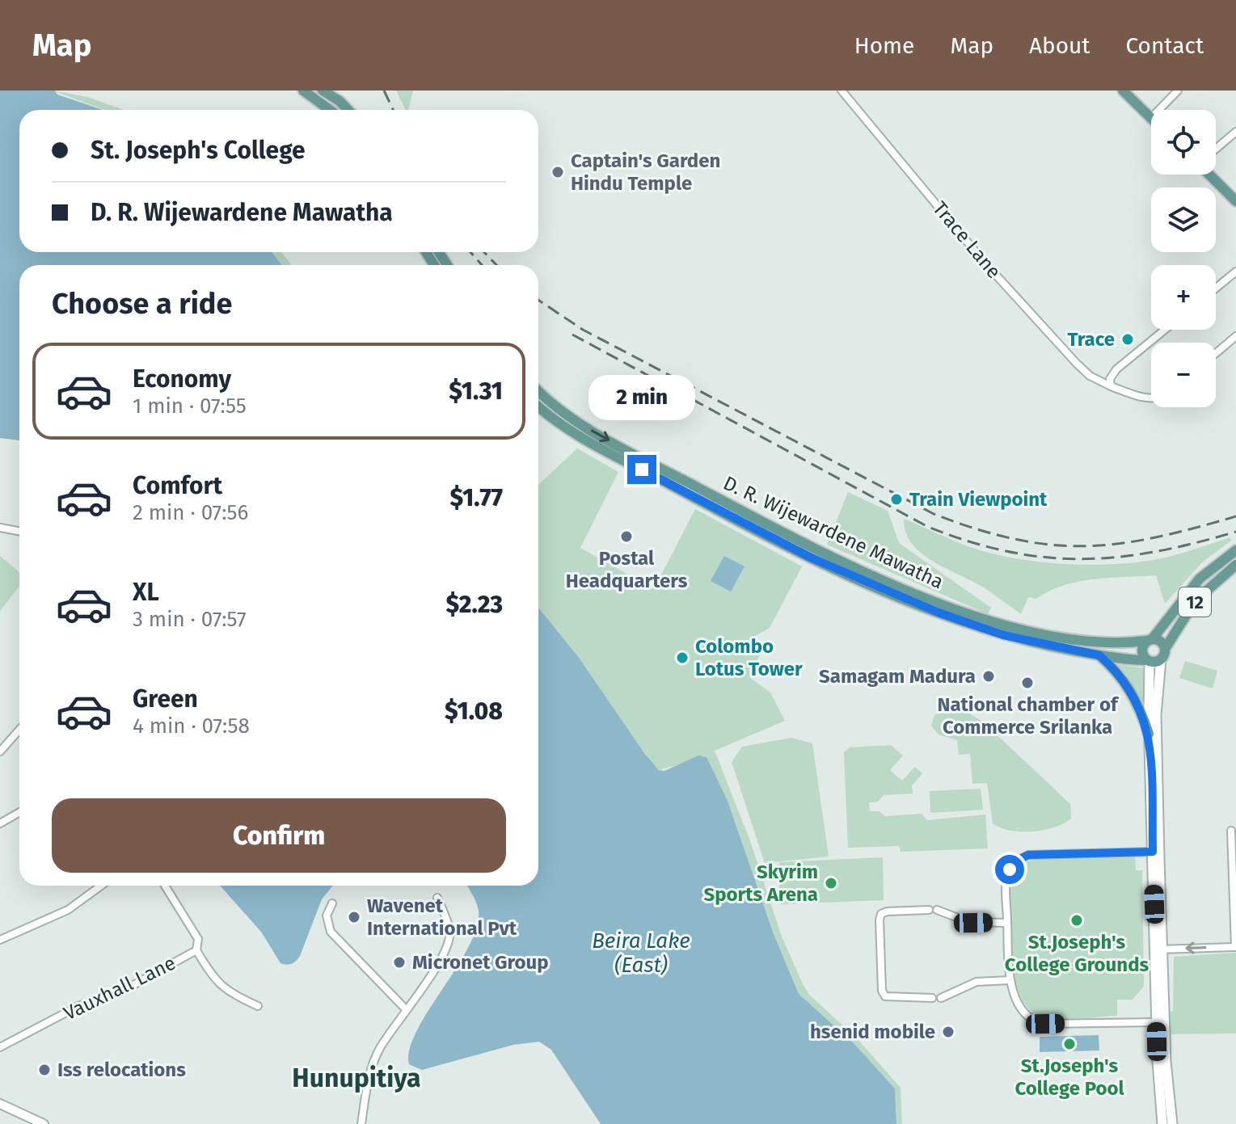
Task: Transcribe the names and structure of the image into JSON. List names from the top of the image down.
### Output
{
  "streets": {
    "main road": ["D. R. Wijewardene Mawatha", "12"],
    "street": ["Trace Lane", "Vauxhall Lane"]
  },
  "districts": ["Hunupitiya"],
  "water": ["Beira Lake (East)"],
  "places": [
    "Captain's Garden Hindu Temple",
    "Trace",
    "Train Viewpoint",
    "Postal Headquarters",
    "Colombo Lotus Tower",
    "Samagam Madura",
    "National chamber of Commerce Srilanka",
    "Skyrim Sports Arena",
    "Wavenet International Pvt",
    "St.Joseph's College Grounds",
    "Micronet Group",
    "hsenid mobile",
    "St.Joseph's College Pool",
    "Iss relocations"
  ],
  "page": {
    "header": "Map",
    "nav": [
      "Home",
      "Map",
      "About",
      "Contact"
    ],
    "map_buttons": ["+", "−"],
    "banner": ["St. Joseph's College", "D. R. Wijewardene Mawatha"],
    "heading": "Choose a ride",
    "list": [
      {
        "name": "Economy",
        "note": "1 min · 07:55",
        "value": "$1.31"
      },
      {
        "name": "Comfort",
        "note": "2 min · 07:56",
        "value": "$1.77"
      },
      {
        "name": "XL",
        "note": "3 min · 07:57",
        "value": "$2.23"
      },
      {
        "name": "Green",
        "note": "4 min · 07:58",
        "value": "$1.08"
      }
    ],
    "bubble": "2 min",
    "buttons": "Confirm"
  }
}
